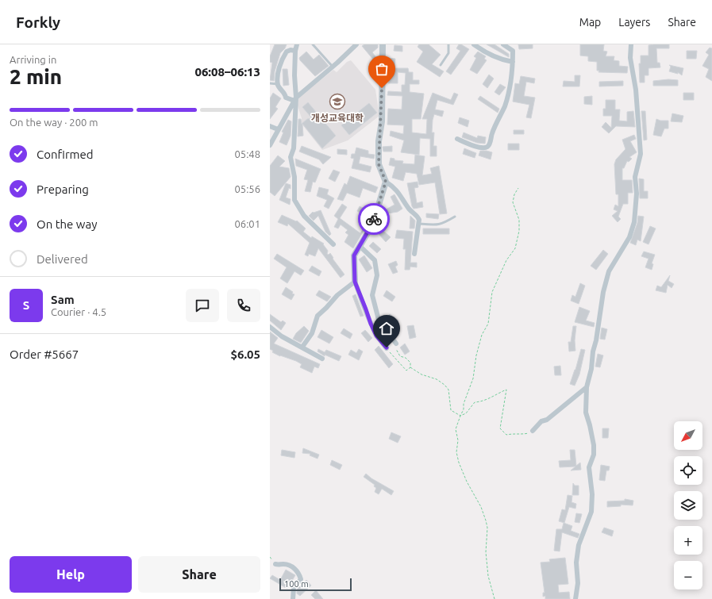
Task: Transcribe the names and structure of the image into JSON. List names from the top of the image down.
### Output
{
  "places": {
    "school or university": ["개성교육대학"]
  },
  "scale_bar": "100 m",
  "north": "bottom left",
  "page": {
    "header": "Forkly",
    "nav": ["Map", "Layers", "Share"],
    "heading": ["2 min", "Arriving in", "06:08–06:13"],
    "panel": [
      "Sam",
      "Courier · 4.5",
      "Order #5667",
      "$6.05"
    ],
    "bar": "On the way · 200 m",
    "list": [
      ["Confirmed", "05:48"],
      ["Preparing", "05:56"],
      ["On the way", "06:01"],
      "Delivered"
    ],
    "round": "S",
    "map_buttons": ["+", "−"],
    "buttons": ["Help", "Share"],
    "scale": "100 m"
  }
}
